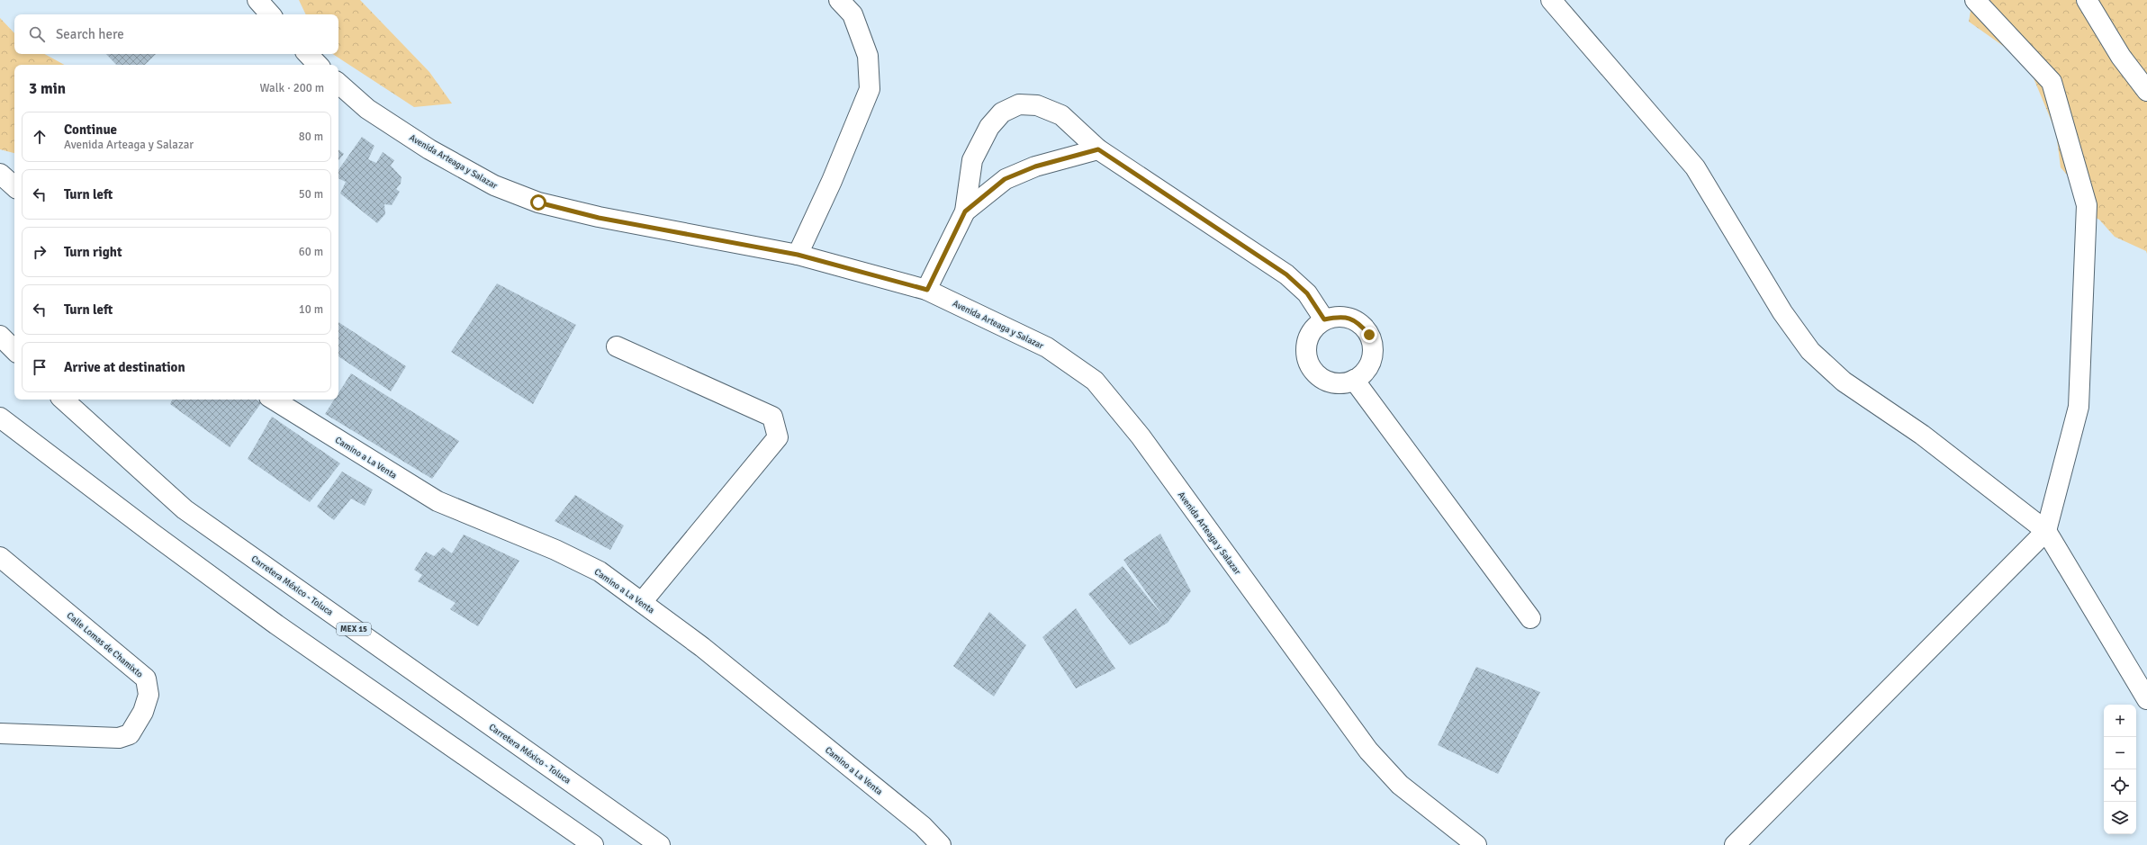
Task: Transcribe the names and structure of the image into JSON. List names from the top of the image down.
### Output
{
  "streets": {
    "street": [
      "Avenida Arteaga y Salazar",
      "Camino a La Venta",
      "Carretera México - Toluca",
      "MEX 15",
      "Calle Lomas de Chamixto"
    ]
  },
  "page": {
    "search": "Search here",
    "heading": ["3 min", "Walk · 200 m"],
    "list": [
      ["Continue", "Avenida Arteaga y Salazar", "80 m"],
      ["Turn left", "50 m"],
      ["Turn right", "60 m"],
      ["Turn left", "10 m"],
      "Arrive at destination"
    ],
    "map_buttons": ["+", "−"]
  }
}
